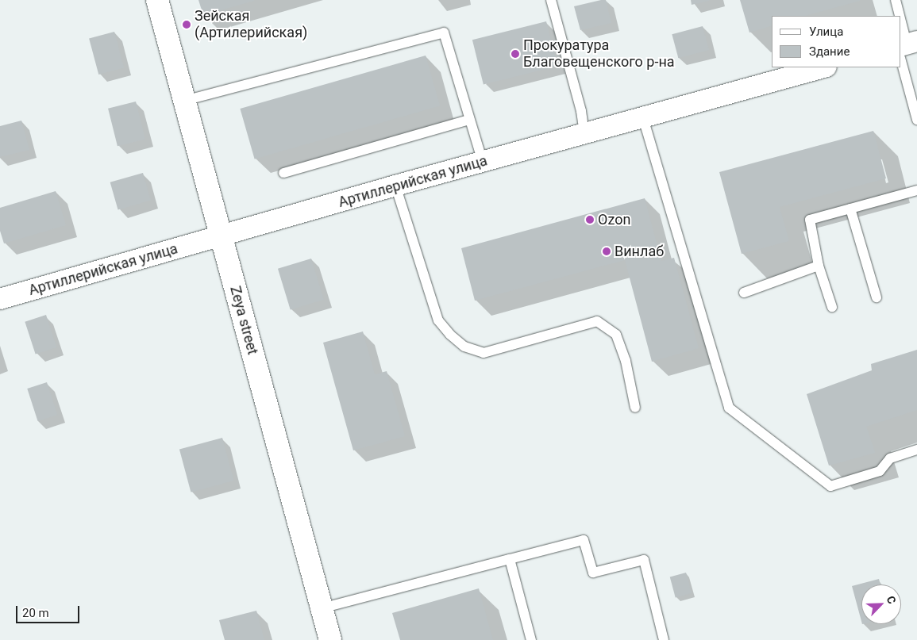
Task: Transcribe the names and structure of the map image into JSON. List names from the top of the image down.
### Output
{
  "streets": {
    "street": ["Артиллерийская улица", "Zeya street"]
  },
  "crossings": [
    ["Артиллерийская улица", "Zeya street"]
  ],
  "places": [
    "Зейская (Артилерийская)",
    "Прокуратура Благовещенского р-на",
    "Ozon",
    "Винлаб"
  ],
  "legend": ["Улица", "Здание"],
  "scale_bar": "20 m",
  "north": "top right"
}
